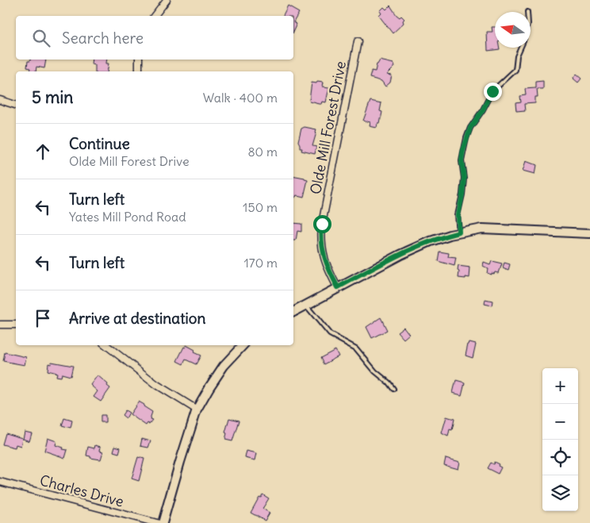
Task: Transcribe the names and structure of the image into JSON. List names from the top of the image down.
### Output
{
  "streets": {
    "street": ["Olde Mill Forest Drive", "Charles Drive"]
  },
  "north": "left",
  "page": {
    "search": "Search here",
    "heading": ["5 min", "Walk · 400 m"],
    "list": [
      ["Continue", "Olde Mill Forest Drive", "80 m"],
      ["Turn left", "Yates Mill Pond Road", "150 m"],
      ["Turn left", "170 m"],
      "Arrive at destination"
    ],
    "map_buttons": ["+", "−"]
  }
}
